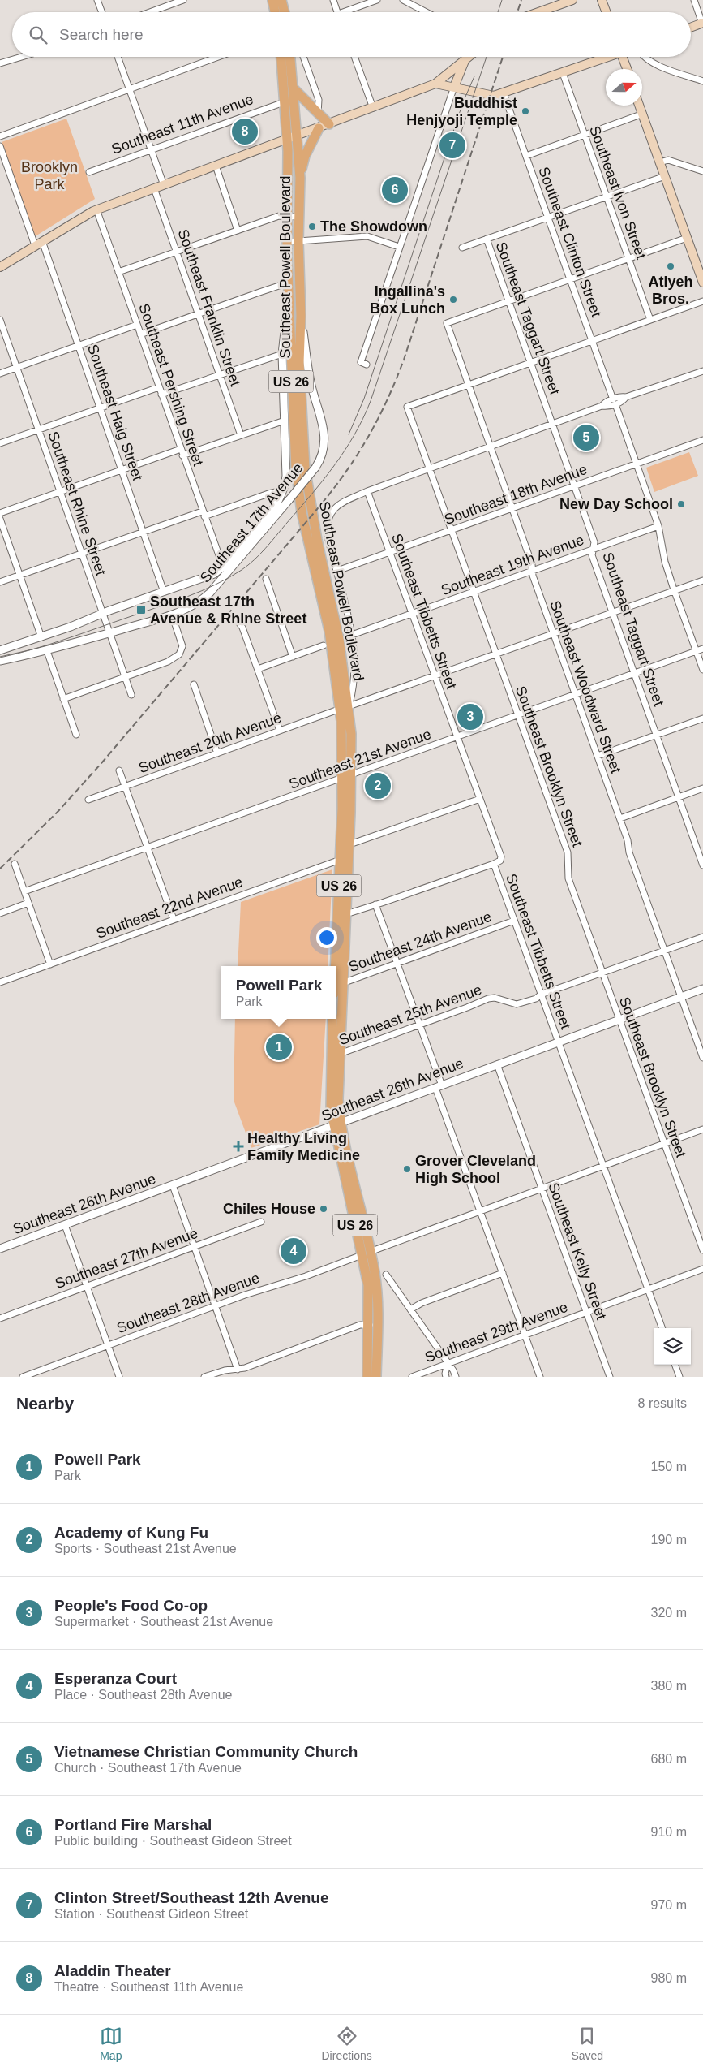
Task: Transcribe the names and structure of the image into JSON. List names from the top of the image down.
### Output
{
  "streets": {
    "main road": ["Southeast Powell Boulevard", "US 26"],
    "street": [
      "Southeast 11th Avenue",
      "Southeast Ivon Street",
      "Southeast Clinton Street",
      "Southeast Franklin Street",
      "Southeast Taggart Street",
      "Southeast Pershing Street",
      "Southeast Haig Street",
      "Southeast 18th Avenue",
      "Southeast Rhine Street",
      "Southeast 17th Avenue",
      "Southeast 19th Avenue",
      "Southeast Tibbetts Street",
      "Southeast Woodward Street",
      "Southeast 20th Avenue",
      "Southeast 21st Avenue",
      "Southeast Brooklyn Street",
      "Southeast 22nd Avenue",
      "Southeast 24th Avenue",
      "Southeast 25th Avenue",
      "Southeast 26th Avenue",
      "Southeast Kelly Street",
      "Southeast 27th Avenue",
      "Southeast 28th Avenue",
      "Southeast 29th Avenue"
    ]
  },
  "crossings": [
    ["Southeast 11th Avenue", "Southeast Powell Boulevard"],
    ["Southeast Clinton Street", "Southeast 18th Avenue"],
    ["Southeast Clinton Street", "Southeast 19th Avenue"],
    ["Southeast Clinton Street", "Southeast 20th Avenue"],
    ["Southeast Clinton Street", "Southeast 21st Avenue"],
    ["Southeast Powell Boulevard", "Southeast 17th Avenue"],
    ["Southeast Powell Boulevard", "Southeast 20th Avenue"],
    ["Southeast Powell Boulevard", "Southeast 21st Avenue"],
    ["Southeast Powell Boulevard", "Southeast 22nd Avenue"],
    ["Southeast Powell Boulevard", "Southeast 24th Avenue"],
    ["Southeast Powell Boulevard", "Southeast 25th Avenue"],
    ["Southeast Powell Boulevard", "Southeast 26th Avenue"],
    ["Southeast Powell Boulevard", "Southeast 28th Avenue"],
    ["Southeast Taggart Street", "Southeast 18th Avenue"],
    ["Southeast Taggart Street", "Southeast 19th Avenue"],
    ["Southeast Taggart Street", "Southeast Woodward Street"],
    ["Southeast Taggart Street", "Southeast 20th Avenue"],
    ["Southeast Taggart Street", "Southeast 21st Avenue"],
    ["Southeast Pershing Street", "Southeast 17th Avenue"],
    ["Southeast Haig Street", "Southeast 17th Avenue"],
    ["Southeast 18th Avenue", "Southeast Tibbetts Street"],
    ["Southeast 18th Avenue", "Southeast Woodward Street"],
    ["Southeast 18th Avenue", "Southeast Brooklyn Street"],
    ["Southeast Rhine Street", "Southeast 17th Avenue"],
    ["Southeast 19th Avenue", "Southeast Tibbetts Street"],
    ["Southeast 19th Avenue", "Southeast Woodward Street"],
    ["Southeast 19th Avenue", "Southeast Brooklyn Street"],
    ["Southeast Tibbetts Street", "Southeast 20th Avenue"],
    ["Southeast Tibbetts Street", "Southeast 21st Avenue"],
    ["Southeast Tibbetts Street", "Southeast 24th Avenue"],
    ["Southeast Tibbetts Street", "Southeast 25th Avenue"],
    ["Southeast Tibbetts Street", "Southeast 26th Avenue"],
    ["Southeast Tibbetts Street", "Southeast 28th Avenue"],
    ["Southeast Tibbetts Street", "Southeast 29th Avenue"],
    ["Southeast Woodward Street", "Southeast 20th Avenue"],
    ["Southeast Woodward Street", "Southeast 21st Avenue"],
    ["Southeast Woodward Street", "Southeast Brooklyn Street"],
    ["Southeast Woodward Street", "Southeast 25th Avenue"],
    ["Southeast Woodward Street", "Southeast 26th Avenue"],
    ["Southeast 20th Avenue", "Southeast Brooklyn Street"],
    ["Southeast 21st Avenue", "Southeast Brooklyn Street"],
    ["Southeast Brooklyn Street", "Southeast 25th Avenue"],
    ["Southeast Brooklyn Street", "Southeast 26th Avenue"],
    ["Southeast Brooklyn Street", "Southeast 28th Avenue"],
    ["Southeast 26th Avenue", "Southeast Kelly Street"],
    ["Southeast Kelly Street", "Southeast 28th Avenue"],
    ["Southeast Kelly Street", "Southeast 29th Avenue"]
  ],
  "parks": ["Brooklyn Park"],
  "places": {
    "other": [
      "Buddhist Henjyoji Temple",
      "The Showdown",
      "Atiyeh Bros.",
      "Ingallina's Box Lunch",
      "New Day School",
      "Grover Cleveland High School",
      "Chiles House"
    ],
    "transit": ["Southeast 17th Avenue & Rhine Street"],
    "health": ["Healthy Living Family Medicine"]
  },
  "north": "right",
  "page": {
    "search": "Search here",
    "pins": [
      "8",
      "7",
      "6",
      "5",
      "3",
      "2",
      "1",
      "4"
    ],
    "popup": ["Powell Park", "Park"],
    "heading": ["Nearby", "8 results"],
    "list": [
      {
        "mark": "1",
        "name": "Powell Park",
        "note": "Park",
        "value": "150 m"
      },
      {
        "mark": "2",
        "name": "Academy of Kung Fu",
        "note": "Sports · Southeast 21st Avenue",
        "value": "190 m"
      },
      {
        "mark": "3",
        "name": "People's Food Co-op",
        "note": "Supermarket · Southeast 21st Avenue",
        "value": "320 m"
      },
      {
        "mark": "4",
        "name": "Esperanza Court",
        "note": "Place · Southeast 28th Avenue",
        "value": "380 m"
      },
      {
        "mark": "5",
        "name": "Vietnamese Christian Community Church",
        "note": "Church · Southeast 17th Avenue",
        "value": "680 m"
      },
      {
        "mark": "6",
        "name": "Portland Fire Marshal",
        "note": "Public building · Southeast Gideon Street",
        "value": "910 m"
      },
      {
        "mark": "7",
        "name": "Clinton Street/Southeast 12th Avenue",
        "note": "Station · Southeast Gideon Street",
        "value": "970 m"
      },
      {
        "mark": "8",
        "name": "Aladdin Theater",
        "note": "Theatre · Southeast 11th Avenue",
        "value": "980 m"
      }
    ],
    "nav": ["Map", "Directions", "Saved"]
  }
}
